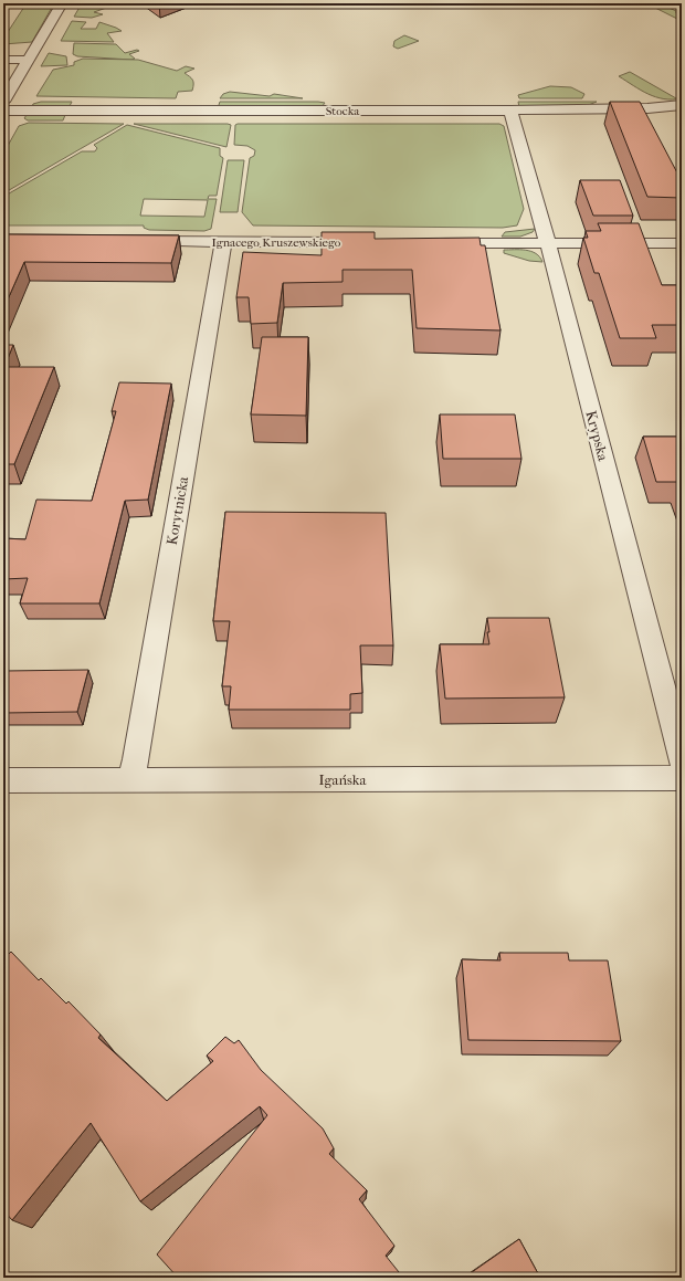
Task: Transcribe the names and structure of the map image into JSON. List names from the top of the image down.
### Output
{
  "streets": {
    "street": [
      "Stocka",
      "Ignacego Kruszewskiego",
      "Krypska",
      "Korytnicka",
      "Igańska"
    ]
  },
  "crossings": [
    ["Stocka", "Krypska"],
    ["Ignacego Kruszewskiego", "Korytnicka"],
    ["Korytnicka", "Igańska"]
  ]
}
